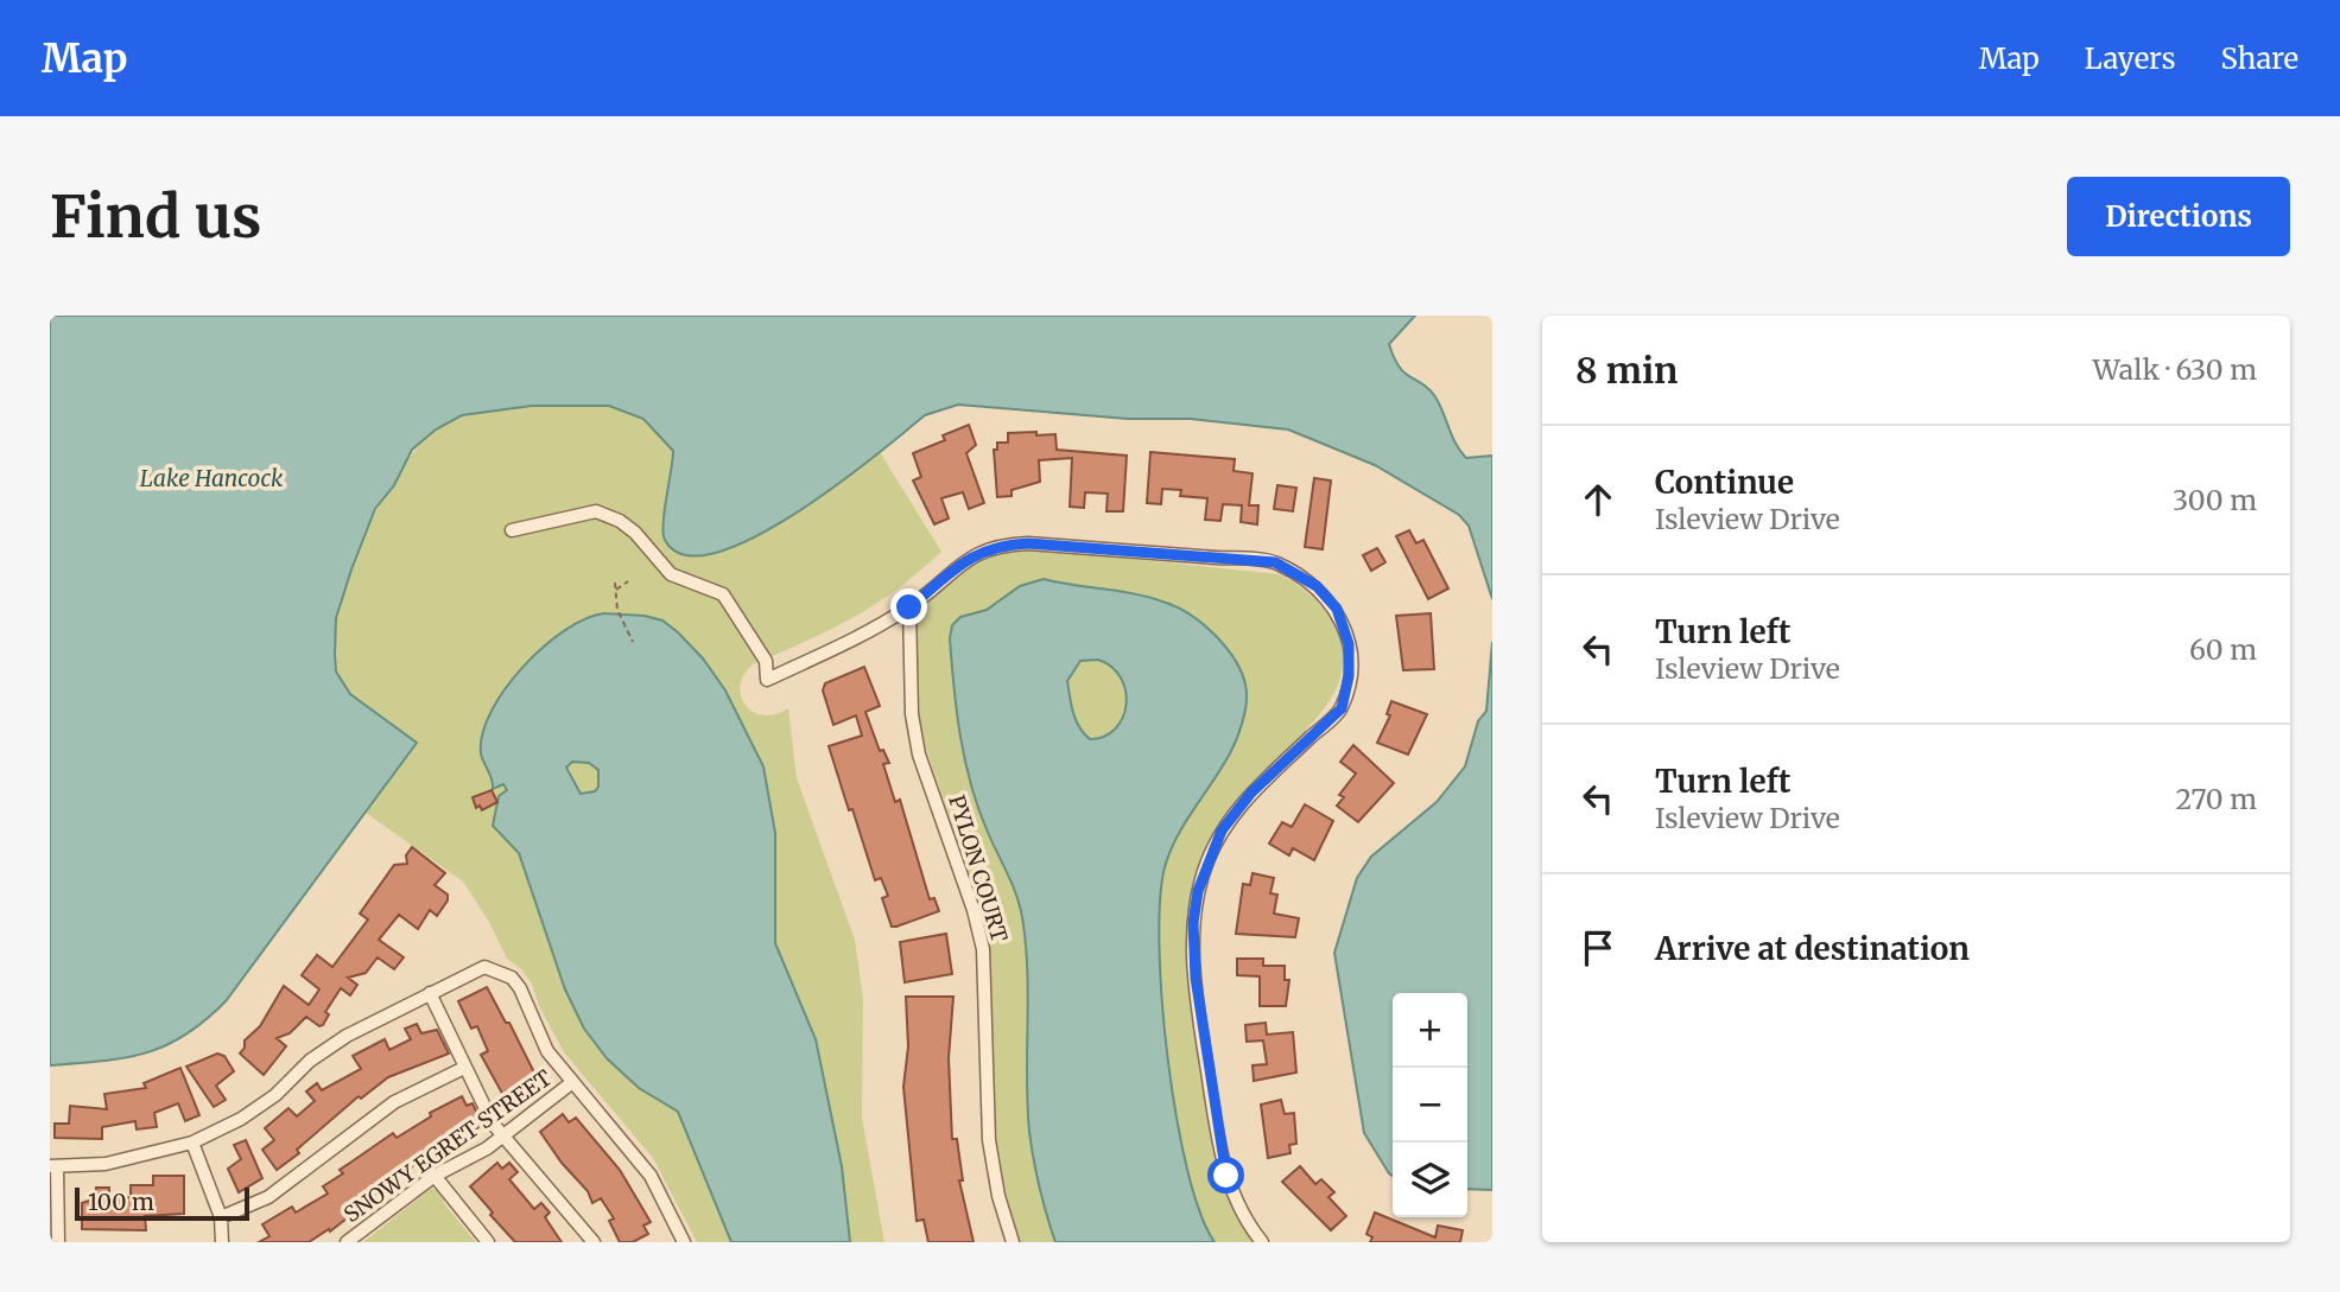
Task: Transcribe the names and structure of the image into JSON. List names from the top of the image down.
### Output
{
  "streets": {
    "street": ["PYLON COURT", "SNOWY EGRET STREET"]
  },
  "water": ["Lake Hancock"],
  "scale_bar": "100 m",
  "page": {
    "header": "Map",
    "nav": ["Map", "Layers", "Share"],
    "buttons": "Directions",
    "title": "Find us",
    "heading": ["8 min", "Walk · 630 m"],
    "list": [
      ["Continue", "Isleview Drive", "300 m"],
      ["Turn left", "Isleview Drive", "60 m"],
      ["Turn left", "Isleview Drive", "270 m"],
      "Arrive at destination"
    ],
    "map_buttons": ["+", "−"],
    "scale": "100 m"
  }
}
